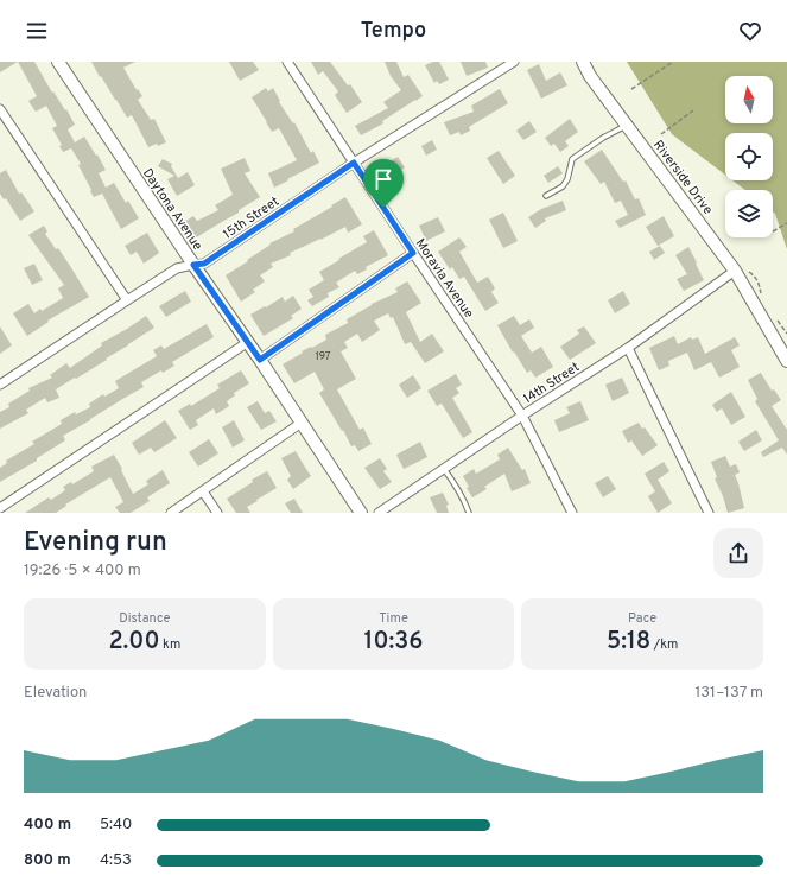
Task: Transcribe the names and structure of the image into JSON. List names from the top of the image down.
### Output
{
  "streets": {
    "street": [
      "Riverside Drive",
      "Daytona Avenue",
      "15th Street",
      "Moravia Avenue",
      "14th Street"
    ]
  },
  "crossings": [
    ["Riverside Drive", "14th Street"],
    ["Daytona Avenue", "15th Street"],
    ["15th Street", "Moravia Avenue"],
    ["Moravia Avenue", "14th Street"]
  ],
  "house_numbers": ["197"],
  "north": "top",
  "page": {
    "header": "Tempo",
    "heading": ["Evening run", "19:26 · 5 × 400 m"],
    "stats": [
      ["Distance", "2.00 km"],
      ["Time", "10:36"],
      ["Pace", "5:18 /km"]
    ],
    "chart": ["Elevation", "131–137 m"],
    "list": [
      {
        "name": "400 m",
        "note": "5:40"
      },
      {
        "name": "800 m",
        "note": "4:53"
      }
    ]
  }
}
